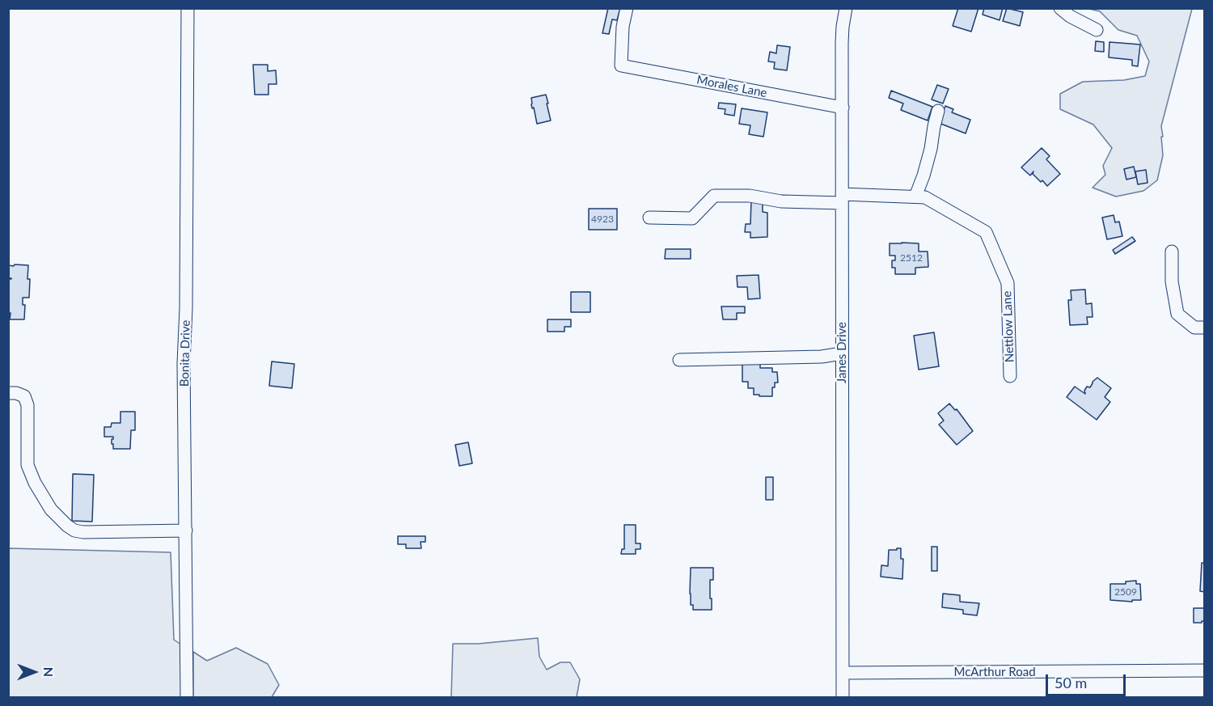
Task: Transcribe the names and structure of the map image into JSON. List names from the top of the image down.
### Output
{
  "streets": {
    "street": [
      "Morales Lane",
      "Nettlow Lane",
      "Janes Drive",
      "Bonita Drive",
      "McArthur Road"
    ]
  },
  "crossings": [
    ["Morales Lane", "Janes Drive"],
    ["Nettlow Lane", "Janes Drive"],
    ["Janes Drive", "McArthur Road"]
  ],
  "house_numbers": ["4923", "2512", "2509"],
  "scale_bar": "50 m",
  "north": "right"
}
